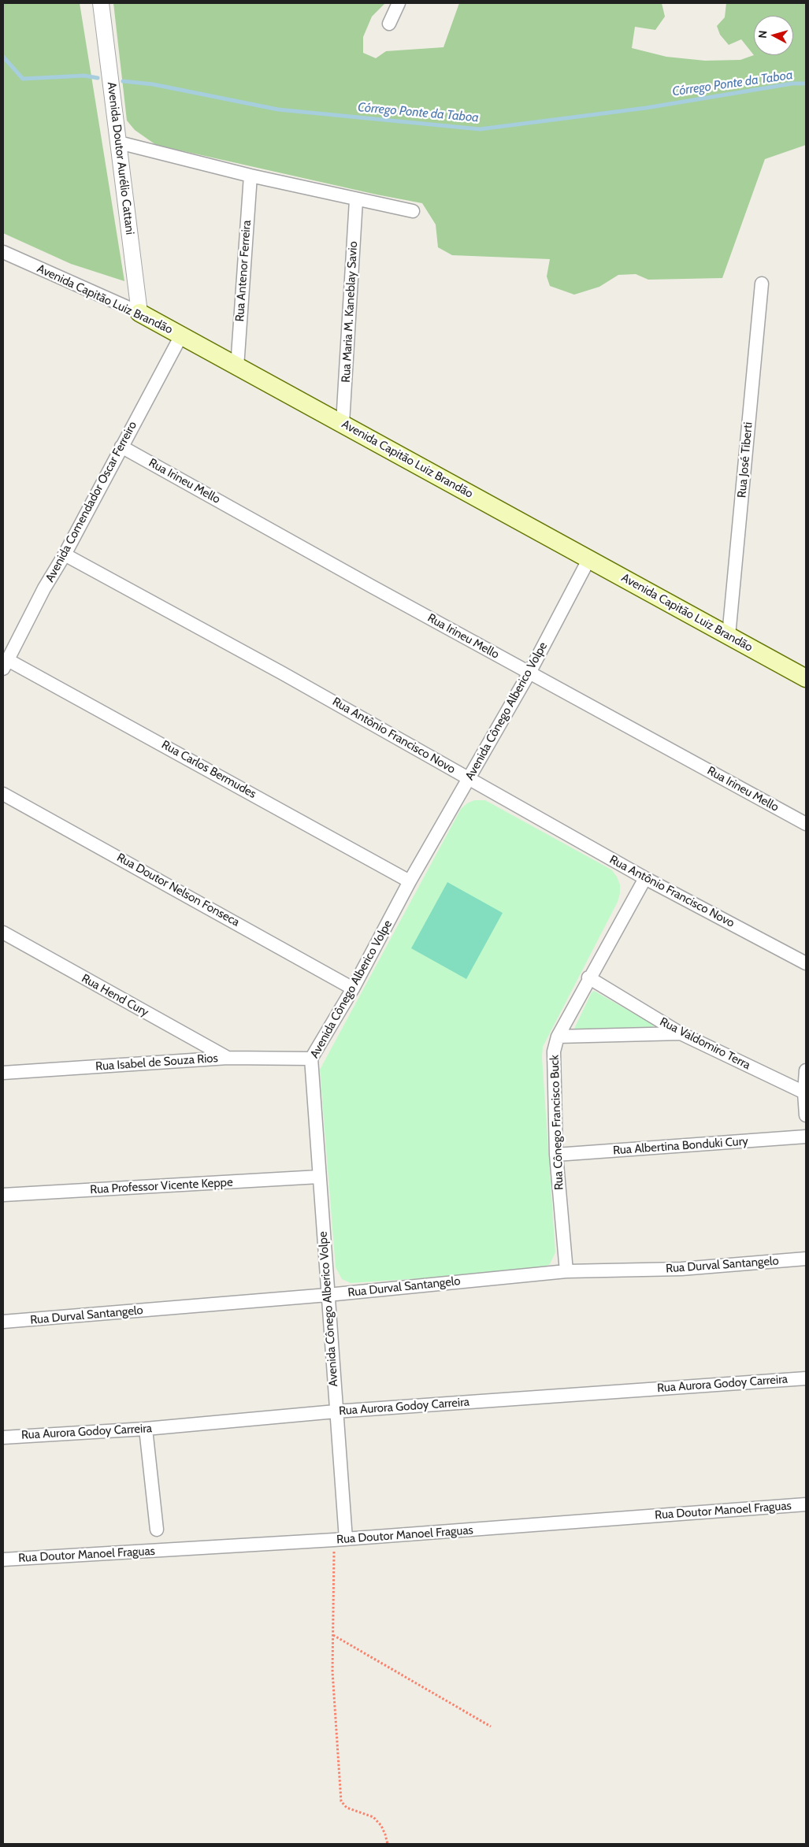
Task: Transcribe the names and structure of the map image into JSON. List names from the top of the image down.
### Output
{
  "streets": {
    "main road": ["Avenida Capitão Luiz Brandão"],
    "street": [
      "Avenida Doutor Aurélio Cattani",
      "Rua Antenor Ferreira",
      "Rua Maria M. Kaneblay Savio",
      "Rua José Tiberti",
      "Rua Irineu Mello",
      "Avenida Comendador Oscar Ferreiro",
      "Avenida Cônego Alberico Volpe",
      "Rua Antônio Francisco Novo",
      "Rua Carlos Bermudes",
      "Rua Doutor Nelson Fonseca",
      "Rua Hend Cury",
      "Rua Valdomiro Terra",
      "Rua Isabel de Souza Rios",
      "Rua Cônego Francisco Buck",
      "Rua Albertina Bonduki Cury",
      "Rua Professor Vicente Keppe",
      "Rua Durval Santangelo",
      "Rua Aurora Godoy Carreira",
      "Rua Doutor Manoel Fraguas"
    ]
  },
  "crossings": [
    ["Avenida Doutor Aurélio Cattani", "Avenida Capitão Luiz Brandão"],
    ["Rua Antenor Ferreira", "Avenida Capitão Luiz Brandão"],
    ["Avenida Capitão Luiz Brandão", "Rua Maria M. Kaneblay Savio"],
    ["Avenida Capitão Luiz Brandão", "Rua José Tiberti"],
    ["Avenida Capitão Luiz Brandão", "Avenida Comendador Oscar Ferreiro"],
    ["Avenida Capitão Luiz Brandão", "Avenida Cônego Alberico Volpe"],
    ["Rua Irineu Mello", "Avenida Comendador Oscar Ferreiro"],
    ["Rua Irineu Mello", "Avenida Cônego Alberico Volpe"],
    ["Avenida Comendador Oscar Ferreiro", "Rua Antônio Francisco Novo"],
    ["Avenida Comendador Oscar Ferreiro", "Rua Carlos Bermudes"],
    ["Avenida Cônego Alberico Volpe", "Rua Antônio Francisco Novo"],
    ["Avenida Cônego Alberico Volpe", "Rua Carlos Bermudes"],
    ["Avenida Cônego Alberico Volpe", "Rua Doutor Nelson Fonseca"],
    ["Avenida Cônego Alberico Volpe", "Rua Isabel de Souza Rios"],
    ["Avenida Cônego Alberico Volpe", "Rua Professor Vicente Keppe"],
    ["Avenida Cônego Alberico Volpe", "Rua Durval Santangelo"],
    ["Avenida Cônego Alberico Volpe", "Rua Aurora Godoy Carreira"],
    ["Avenida Cônego Alberico Volpe", "Rua Doutor Manoel Fraguas"],
    ["Rua Antônio Francisco Novo", "Rua Cônego Francisco Buck"],
    ["Rua Hend Cury", "Rua Isabel de Souza Rios"],
    ["Rua Valdomiro Terra", "Rua Cônego Francisco Buck"],
    ["Rua Cônego Francisco Buck", "Rua Albertina Bonduki Cury"],
    ["Rua Cônego Francisco Buck", "Rua Durval Santangelo"]
  ],
  "water": ["Córrego Ponte da Taboa"],
  "north": "left"
}
